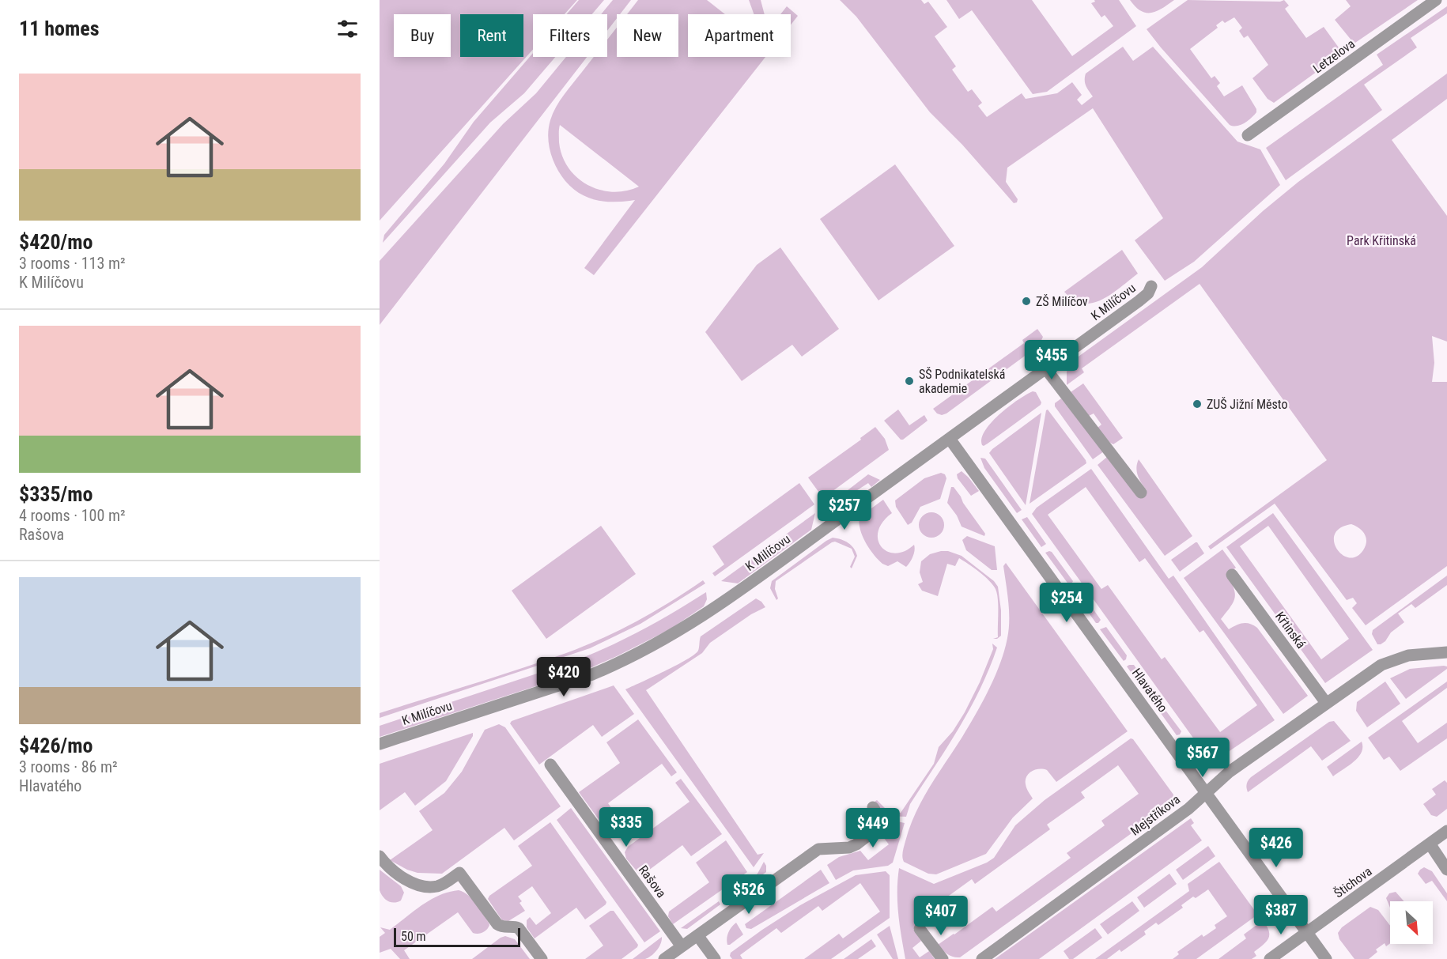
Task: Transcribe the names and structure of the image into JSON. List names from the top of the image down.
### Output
{
  "streets": {
    "street": [
      "Letzelova",
      "K Milíčovu",
      "Křtinská",
      "Hlavatého",
      "Mejstříkova",
      "Rašova",
      "Štichova"
    ]
  },
  "crossings": [
    ["K Milíčovu", "Hlavatého"],
    ["Křtinská", "Mejstříkova"],
    ["Hlavatého", "Mejstříkova"],
    ["Hlavatého", "Štichova"]
  ],
  "parks": ["Park Křitinská"],
  "places": ["ZŠ Milíčov", "SŠ Podnikatelská akademie", "ZUŠ Jižní Město"],
  "scale_bar": "50 m",
  "north": "bottom right",
  "page": {
    "heading": "11 homes",
    "chip": [
      "Buy",
      "Rent",
      "Filters",
      "New",
      "Apartment"
    ],
    "list": [
      {
        "name": "$420/mo",
        "note": "3 rooms · 113 m² · K Milíčovu"
      },
      {
        "name": "$335/mo",
        "note": "4 rooms · 100 m² · Rašova"
      },
      {
        "name": "$426/mo",
        "note": "3 rooms · 86 m² · Hlavatého"
      }
    ],
    "price": [
      "$455",
      "$257",
      "$254",
      "$420",
      "$567",
      "$335",
      "$449",
      "$426",
      "$526",
      "$387",
      "$407"
    ],
    "scale": "50 m"
  }
}
